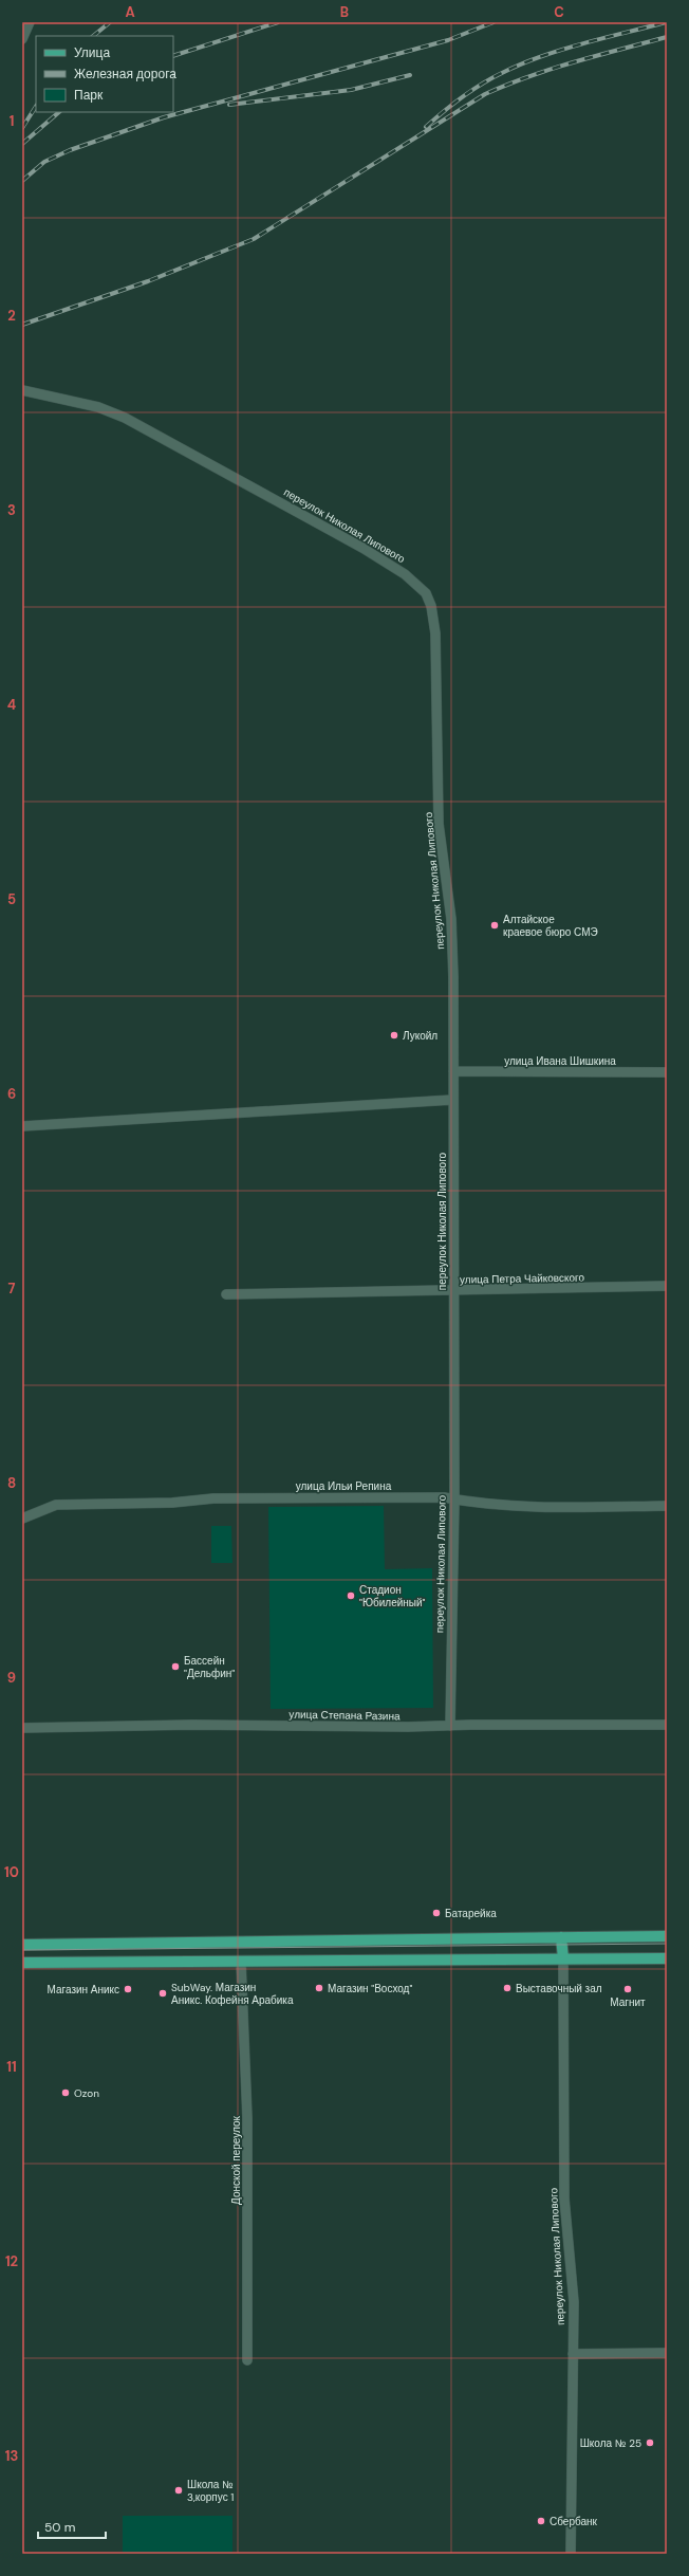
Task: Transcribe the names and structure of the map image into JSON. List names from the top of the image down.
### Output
{
  "streets": {
    "street": [
      "переулок Николая Липового",
      "улица Ивана Шишкина",
      "улица Петра Чайковского",
      "улица Ильи Репина",
      "улица Степана Разина",
      "Донской переулок"
    ]
  },
  "crossings": [
    ["переулок Николая Липового", "улица Ивана Шишкина"],
    ["переулок Николая Липового", "улица Петра Чайковского"],
    ["переулок Николая Липового", "улица Ильи Репина"],
    ["переулок Николая Липового", "улица Степана Разина"]
  ],
  "places": [
    "Алтайское краевое бюро СМЭ",
    "Лукойл",
    "Стадион \"Юбилейный\"",
    "Бассейн \"Дельфин\"",
    "Батарейка",
    "Магазин \"Восход\"",
    "Выставочный зал",
    "Магазин Аникс",
    "Магнит",
    "SubWay. Магазин Аникс. Кофейня Арабика",
    "Ozon",
    "Школа № 25",
    "Школа № 3,корпус 1",
    "Сбербанк"
  ],
  "legend": ["Улица", "Железная дорога", "Парк"],
  "scale_bar": "50 m",
  "grid": {
    "columns": ["A", "B", "C"],
    "rows": [
      "1",
      "2",
      "3",
      "4",
      "5",
      "6",
      "7",
      "8",
      "9",
      "10",
      "11",
      "12",
      "13"
    ]
  }
}
